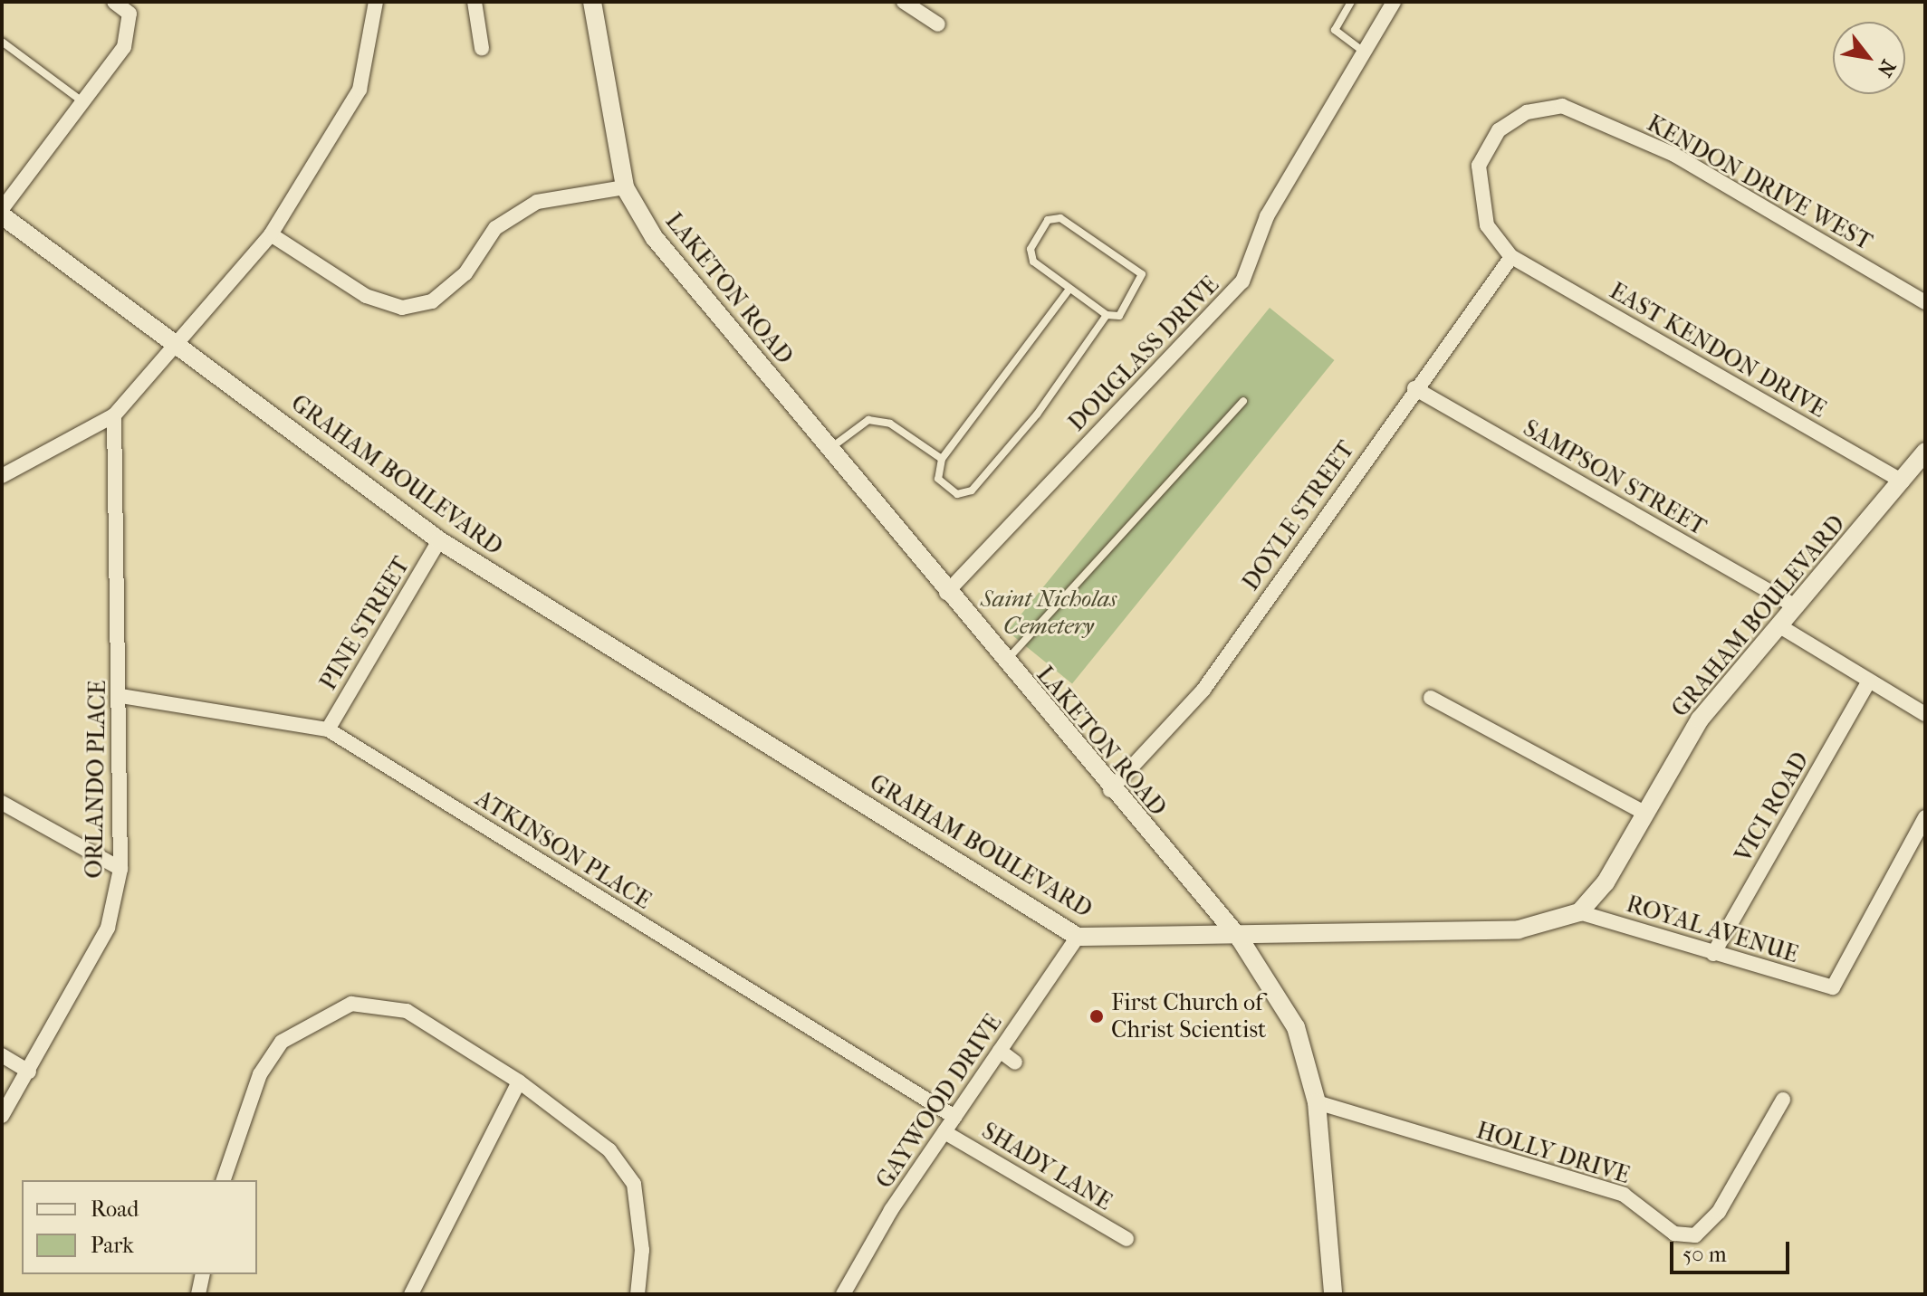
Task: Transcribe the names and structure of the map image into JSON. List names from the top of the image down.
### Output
{
  "streets": {
    "street": [
      "KENDON DRIVE WEST",
      "LAKETON ROAD",
      "EAST KENDON DRIVE",
      "DOUGLASS DRIVE",
      "GRAHAM BOULEVARD",
      "SAMPSON STREET",
      "DOYLE STREET",
      "PINE STREET",
      "ORLANDO PLACE",
      "VICI ROAD",
      "ATKINSON PLACE",
      "ROYAL AVENUE",
      "GAYWOOD DRIVE",
      "HOLLY DRIVE",
      "SHADY LANE"
    ]
  },
  "crossings": [
    ["KENDON DRIVE WEST", "EAST KENDON DRIVE"],
    ["KENDON DRIVE WEST", "DOYLE STREET"],
    ["LAKETON ROAD", "DOUGLASS DRIVE"],
    ["LAKETON ROAD", "GRAHAM BOULEVARD"],
    ["LAKETON ROAD", "DOYLE STREET"],
    ["LAKETON ROAD", "HOLLY DRIVE"],
    ["EAST KENDON DRIVE", "GRAHAM BOULEVARD"],
    ["EAST KENDON DRIVE", "DOYLE STREET"],
    ["GRAHAM BOULEVARD", "SAMPSON STREET"],
    ["GRAHAM BOULEVARD", "PINE STREET"],
    ["GRAHAM BOULEVARD", "ROYAL AVENUE"],
    ["GRAHAM BOULEVARD", "GAYWOOD DRIVE"],
    ["SAMPSON STREET", "DOYLE STREET"],
    ["PINE STREET", "ATKINSON PLACE"],
    ["ORLANDO PLACE", "ATKINSON PLACE"],
    ["VICI ROAD", "ROYAL AVENUE"],
    ["ATKINSON PLACE", "GAYWOOD DRIVE"],
    ["GAYWOOD DRIVE", "SHADY LANE"]
  ],
  "parks": ["Saint Nicholas Cemetery"],
  "places": ["First Church of Christ Scientist"],
  "legend": ["Road", "Park"],
  "scale_bar": "50 m",
  "north": "bottom right"
}
